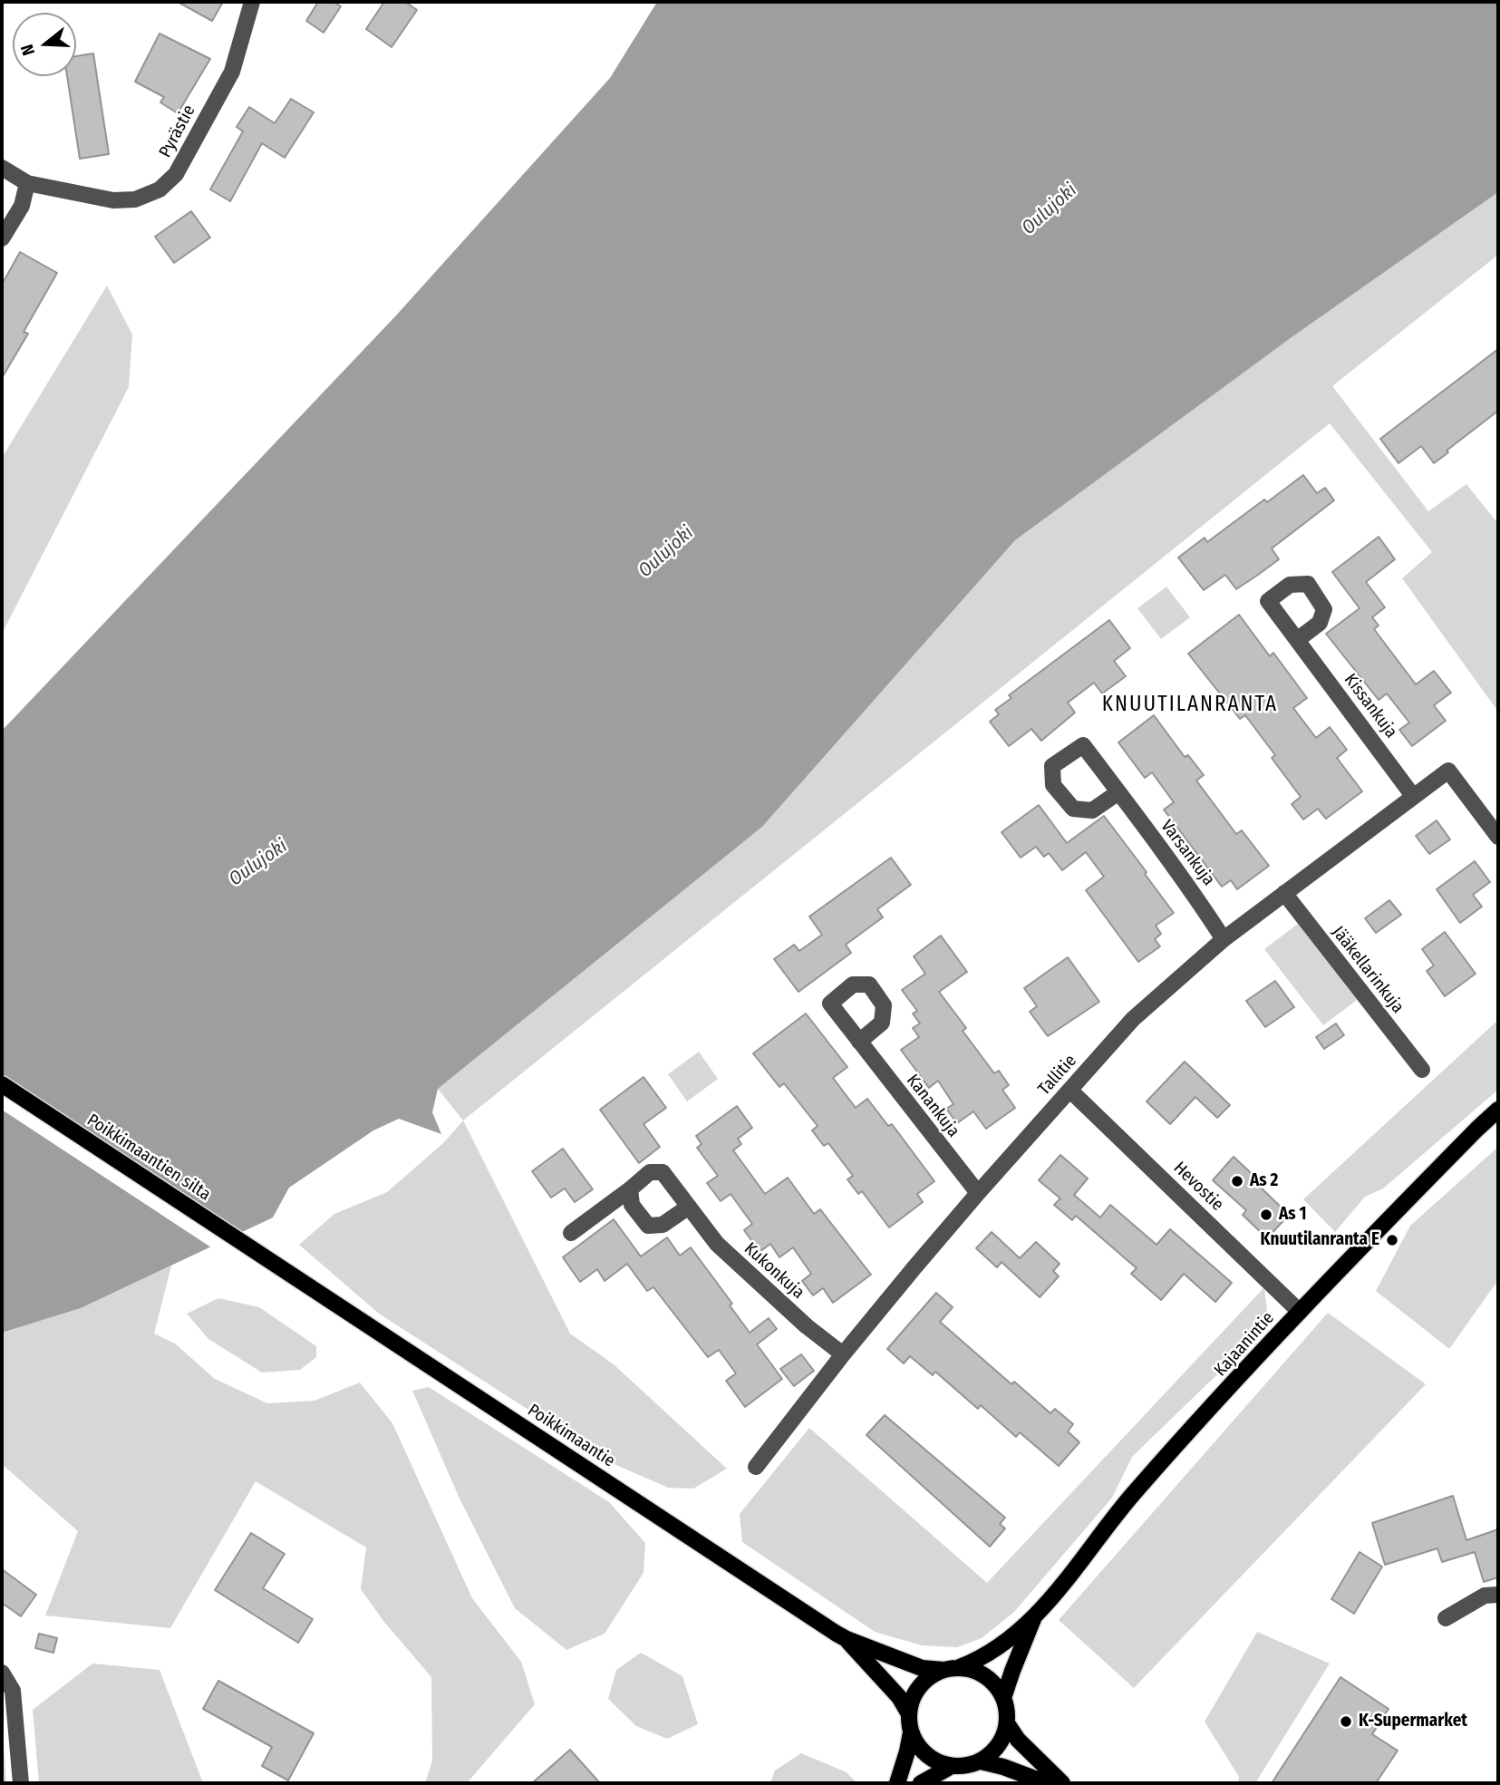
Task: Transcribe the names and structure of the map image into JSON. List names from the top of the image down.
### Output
{
  "streets": {
    "main road": ["Poikkimaantien silta", "Kajaanintie", "Poikkimaantie"],
    "street": [
      "Pyrästie",
      "Kissankuja",
      "Varsankuja",
      "Jääkellarinkuja",
      "Tallitie",
      "Kanankuja",
      "Hevostie",
      "Kukonkuja"
    ]
  },
  "crossings": [
    ["Kissankuja", "Tallitie"],
    ["Varsankuja", "Tallitie"],
    ["Jääkellarinkuja", "Tallitie"],
    ["Tallitie", "Kanankuja"],
    ["Tallitie", "Hevostie"],
    ["Tallitie", "Kukonkuja"],
    ["Poikkimaantien silta", "Poikkimaantie"],
    ["Hevostie", "Kajaanintie"],
    ["Kajaanintie", "Poikkimaantie"]
  ],
  "districts": ["KNUUTILANRANTA"],
  "water": ["Oulujoki"],
  "places": [
    "As 2",
    "As 1",
    "Knuutilanranta E",
    "K-Supermarket"
  ],
  "north": "left"
}
